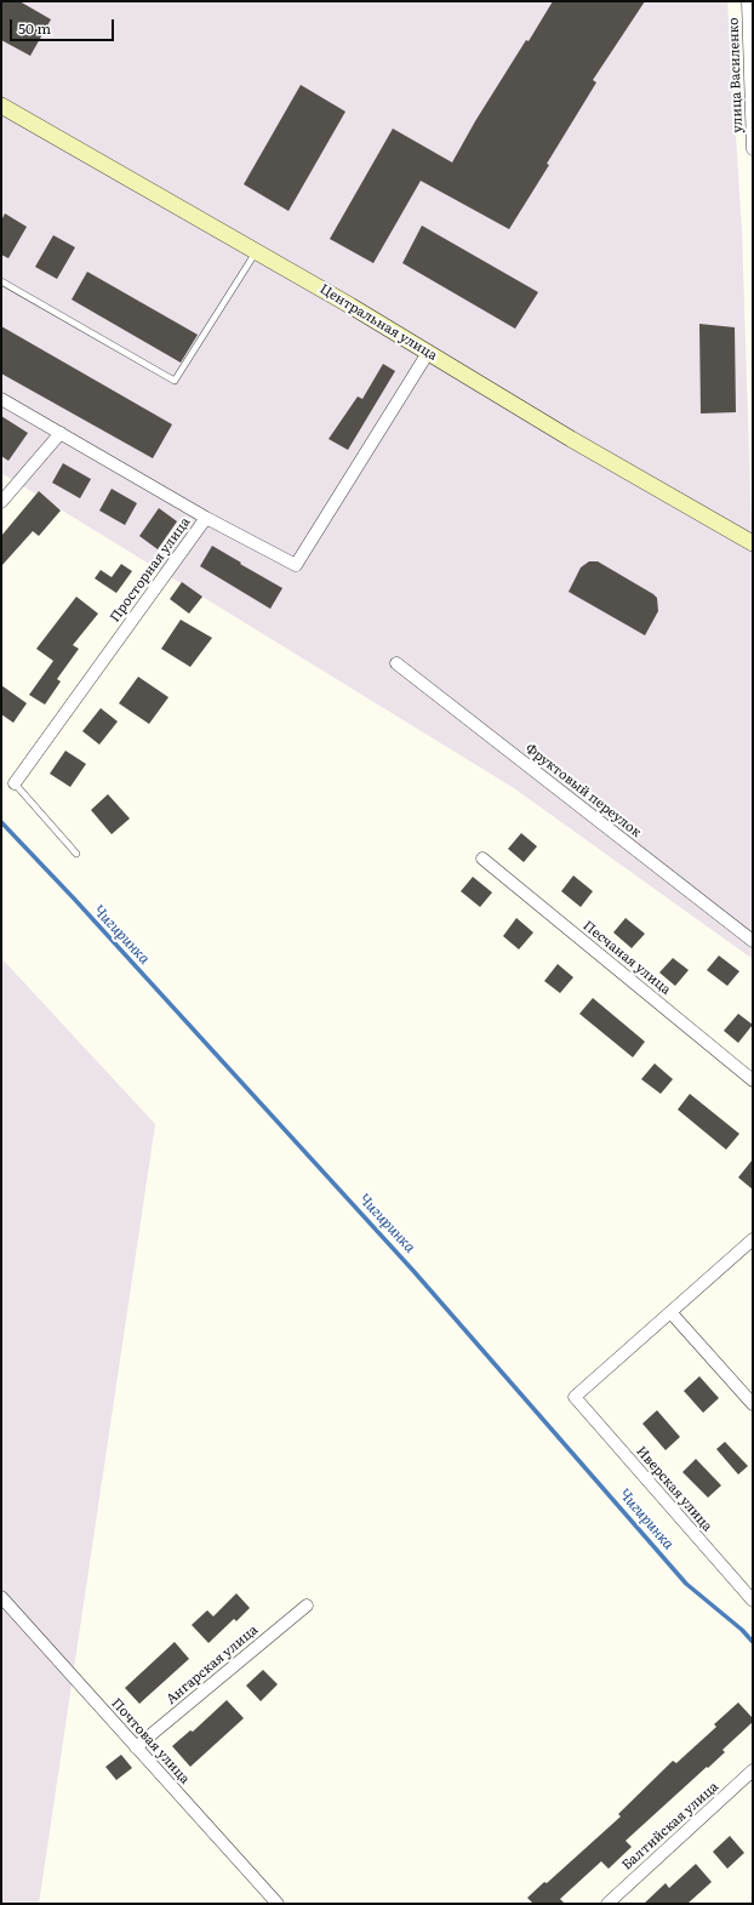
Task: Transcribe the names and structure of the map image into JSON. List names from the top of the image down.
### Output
{
  "streets": {
    "street": [
      "улица Василенко",
      "Центральная улица",
      "Просторная улица",
      "Фруктовый переулок",
      "Песчаная улица",
      "Иверская улица",
      "Ангарская улица",
      "Почтовая улица",
      "Балтийская улица"
    ]
  },
  "crossings": [
    ["Центральная улица", "Просторная улица"],
    ["Ангарская улица", "Почтовая улица"]
  ],
  "water": ["Чигиринка"],
  "scale_bar": "50 m"
}
